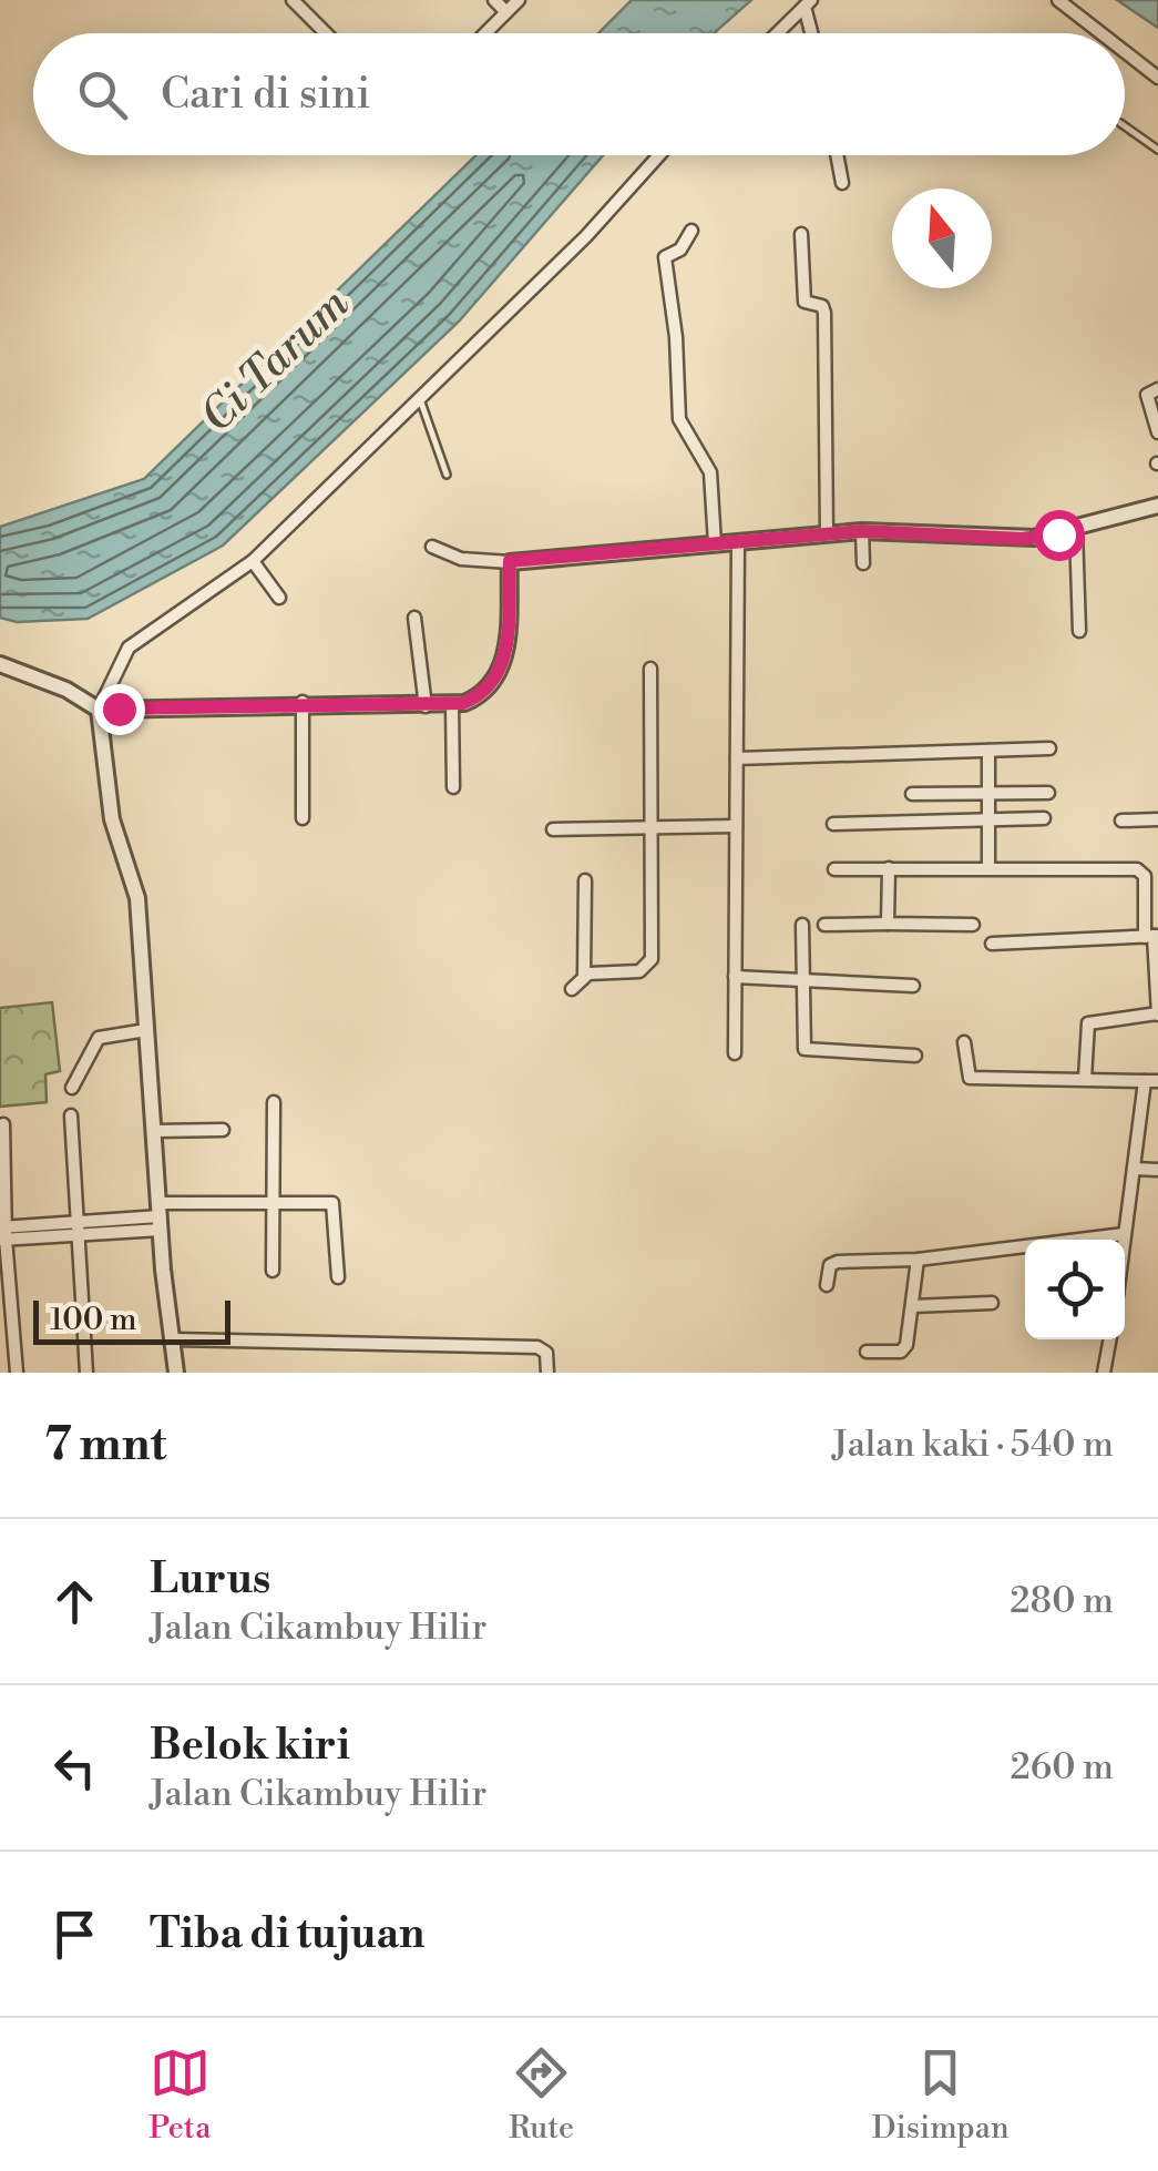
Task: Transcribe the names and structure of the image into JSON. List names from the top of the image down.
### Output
{
  "water": ["Ci Tarum"],
  "scale_bar": "100 m",
  "north": "top",
  "page": {
    "search": "Cari di sini",
    "scale": "100 m",
    "heading": ["7 mnt", "Jalan kaki · 540 m"],
    "list": [
      ["Lurus", "Jalan Cikambuy Hilir", "280 m"],
      ["Belok kiri", "Jalan Cikambuy Hilir", "260 m"],
      "Tiba di tujuan"
    ],
    "nav": ["Peta", "Rute", "Disimpan"]
  }
}
